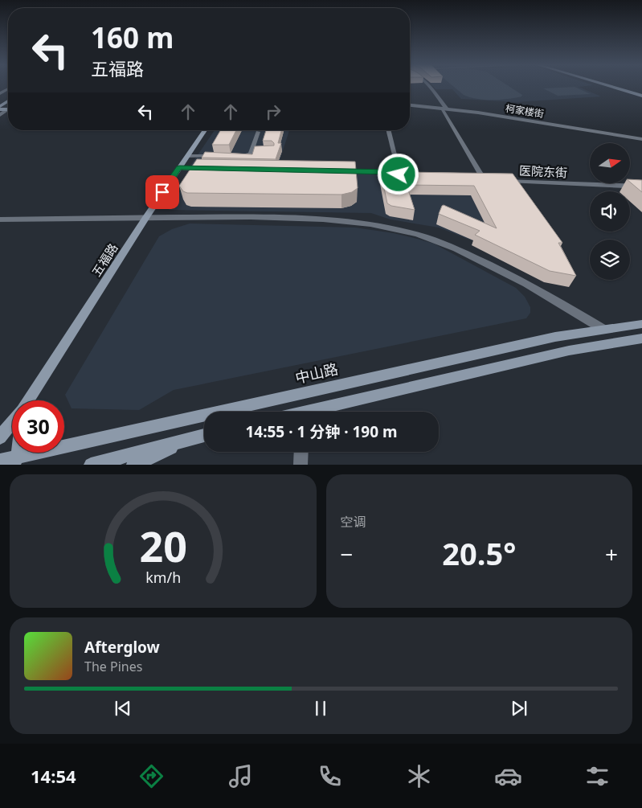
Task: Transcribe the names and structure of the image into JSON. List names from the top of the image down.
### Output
{
  "streets": {
    "main road": ["五福路", "中山路"],
    "street": ["柯家楼街", "医院东街"]
  },
  "north": "right",
  "page": {
    "turn": ["160 m", "五福路"],
    "limit": "30",
    "trip": "14:55 · 1 分钟 · 190 m",
    "tile": "空调",
    "heat": ["−", "20.5°", "+"],
    "song": ["Afterglow", "The Pines"],
    "tabs": "14:54",
    "gauge": ["20", "km/h"]
  }
}
